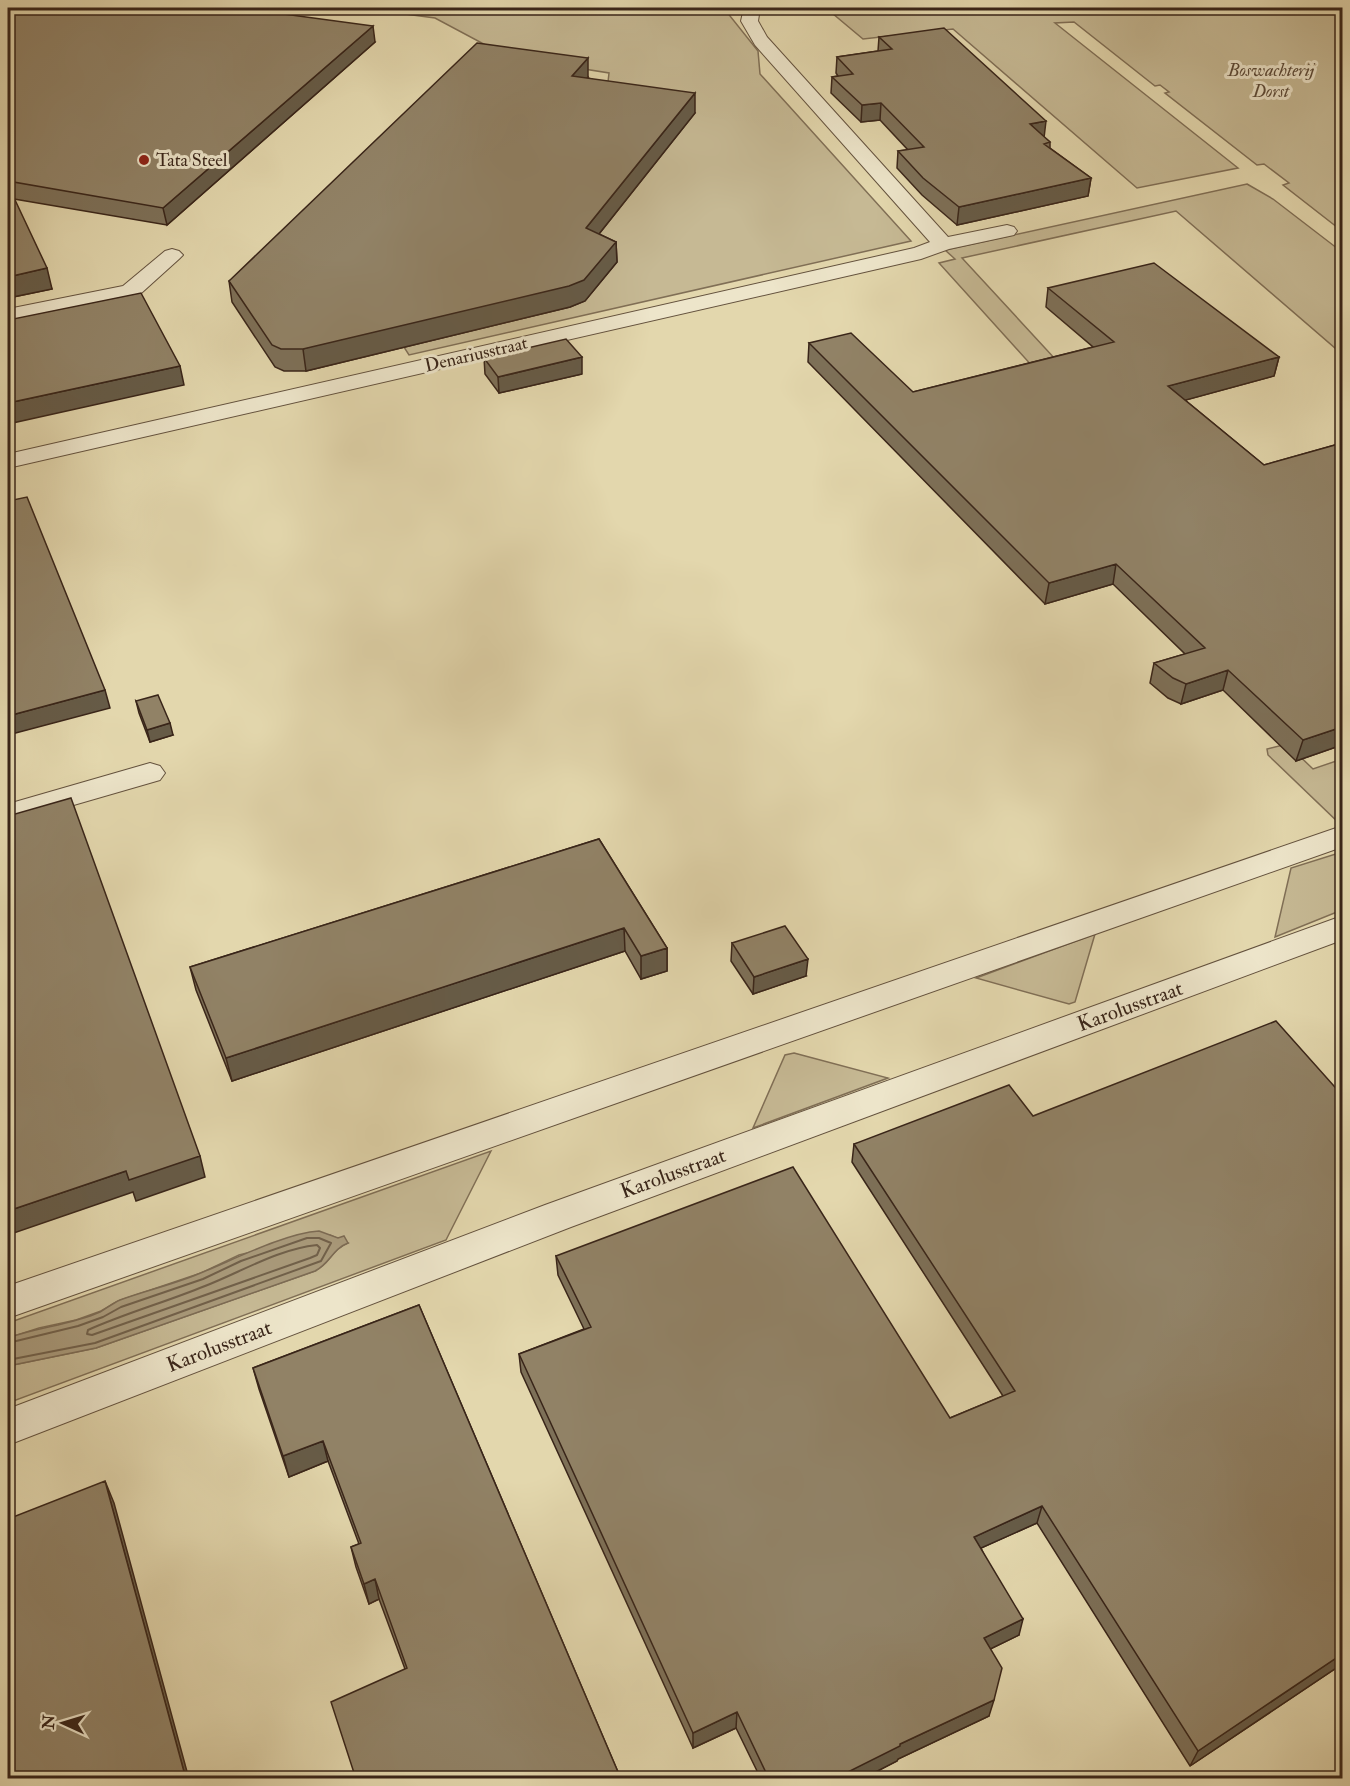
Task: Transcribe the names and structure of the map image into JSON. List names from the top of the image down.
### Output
{
  "streets": {
    "street": ["Denariusstraat", "Karolusstraat"]
  },
  "parks": ["Boswachterij Dorst"],
  "places": ["Tata Steel"],
  "north": "left"
}
